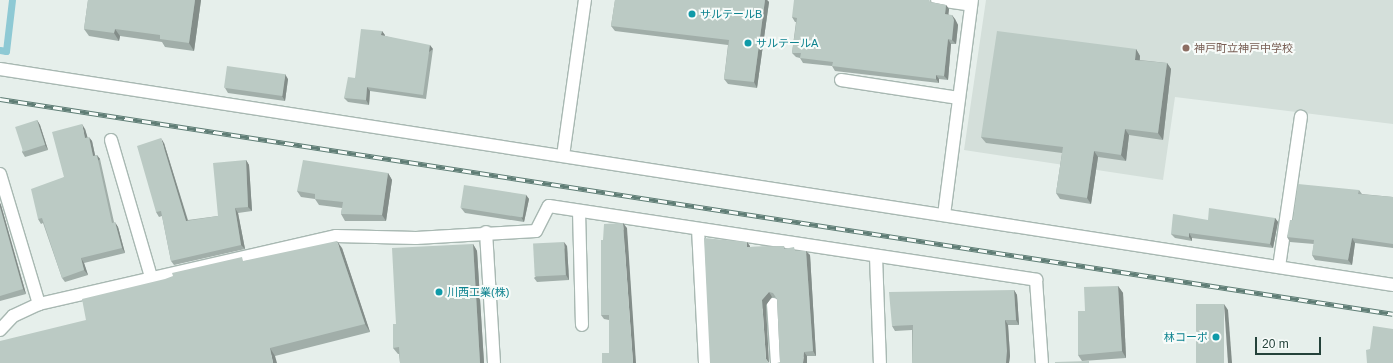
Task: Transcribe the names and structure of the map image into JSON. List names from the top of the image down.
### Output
{
  "places": [
    "サルテールB",
    "サルテールA",
    "神戸町立神戸中学校",
    "川西工業(株)",
    "林コーポ"
  ],
  "scale_bar": "20 m"
}
